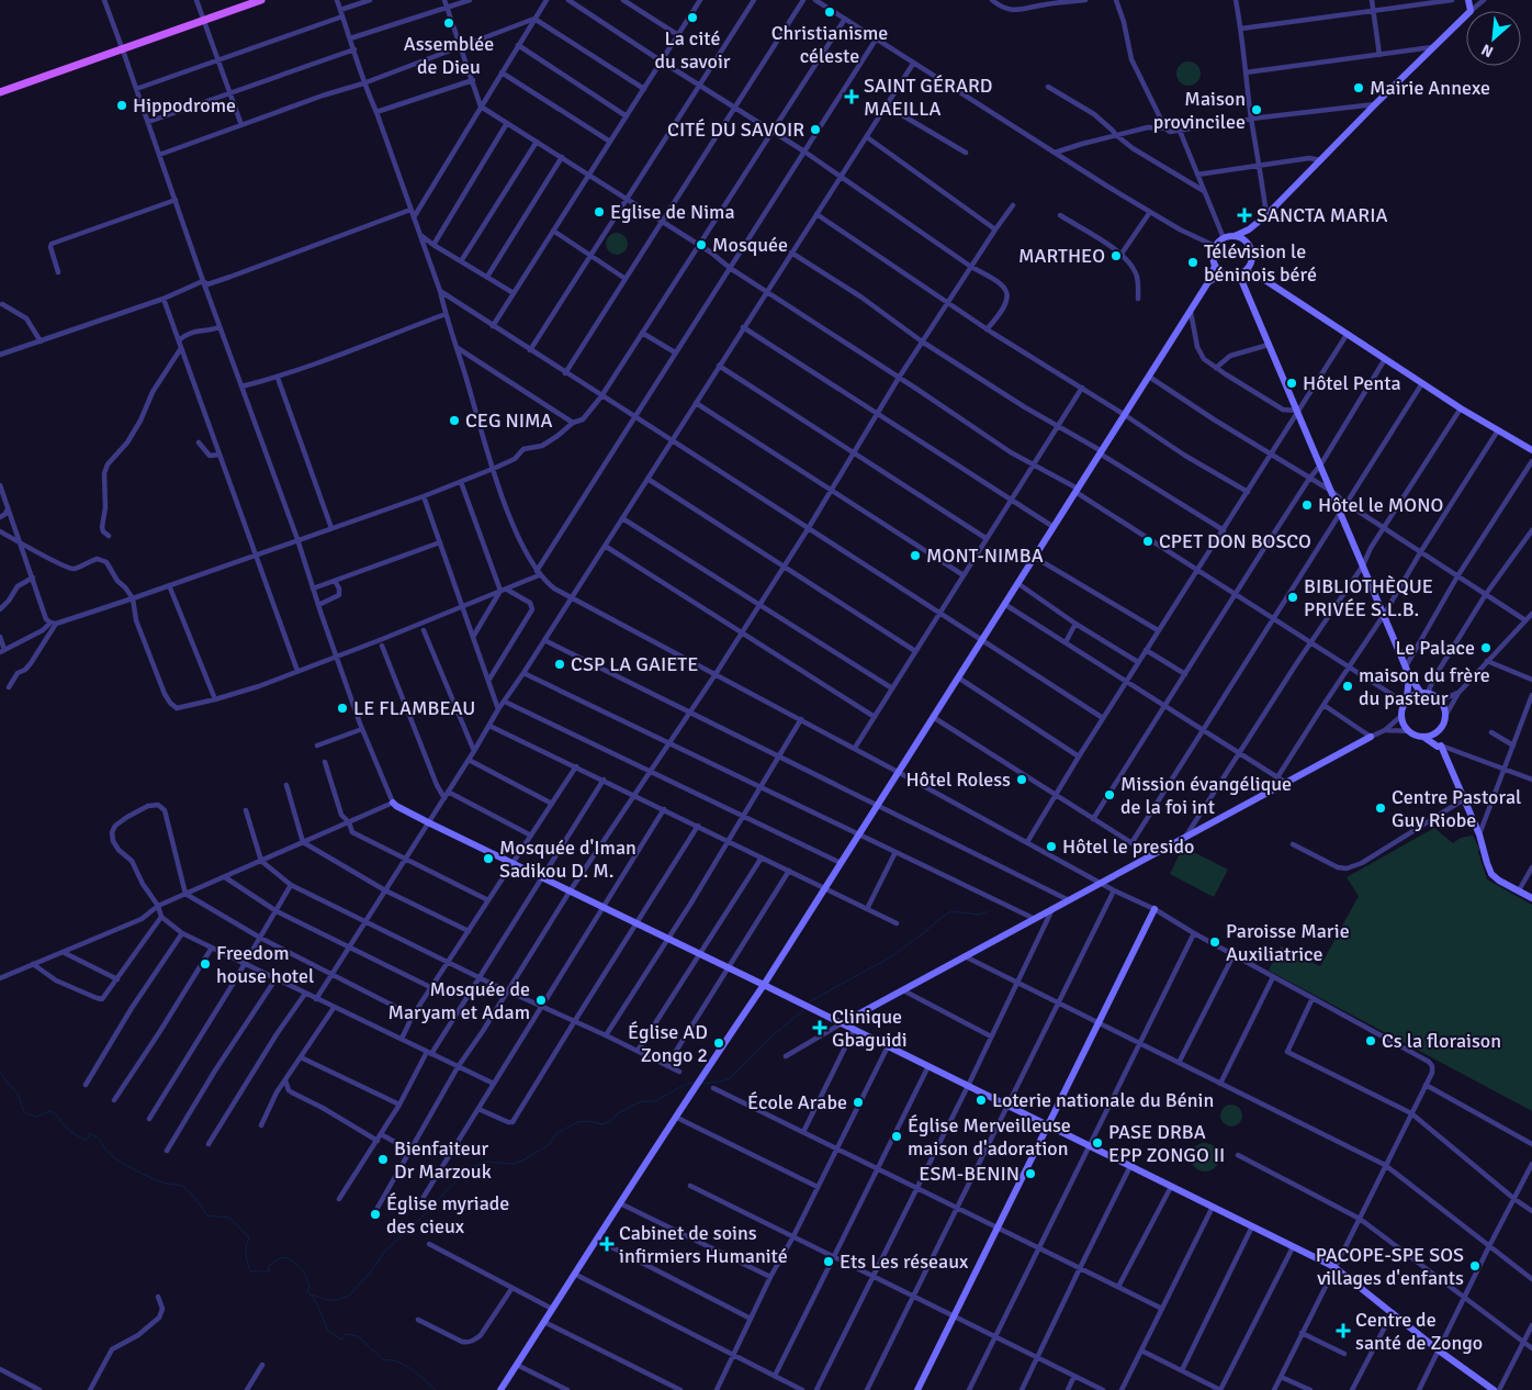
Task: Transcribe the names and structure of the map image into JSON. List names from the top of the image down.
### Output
{
  "places": {
    "other": [
      "Christianisme céleste",
      "La cité du savoir",
      "Assemblée de Dieu",
      "Mairie Annexe",
      "Hippodrome",
      "Maison provincilee",
      "CITÉ DU SAVOIR",
      "Eglise de Nima",
      "Mosquée",
      "MARTHEO",
      "Télévision le béninois béré",
      "Hôtel Penta",
      "CEG NIMA",
      "Hôtel le MONO",
      "CPET DON BOSCO",
      "MONT-NIMBA",
      "BIBLIOTHÈQUE PRIVÉE S.L.B.",
      "Le Palace",
      "CSP LA GAIETE",
      "maison du frère du pasteur",
      "LE FLAMBEAU",
      "Hôtel Roless",
      "Mission évangélique de la foi int",
      "Centre Pastoral Guy Riobe",
      "Hôtel le presido",
      "Mosquée d'Iman Sadikou D. M.",
      "Paroisse Marie Auxiliatrice",
      "Freedom house hotel",
      "Mosquée de Maryam et Adam",
      "Cs la floraison",
      "Église AD Zongo 2",
      "Loterie nationale du Bénin",
      "École Arabe",
      "Église Merveilleuse maison d'adoration",
      "PASE DRBA EPP ZONGO II",
      "Bienfaiteur Dr Marzouk",
      "ESM-BENIN",
      "Église myriade des cieux",
      "Ets Les réseaux",
      "PACOPE-SPE SOS villages d'enfants"
    ],
    "health": [
      "SAINT GÉRARD MAEILLA",
      "SANCTA MARIA",
      "Clinique Gbaguidi",
      "Cabinet de soins infirmiers Humanité",
      "Centre de santé de Zongo"
    ]
  },
  "north": "bottom left"
}
